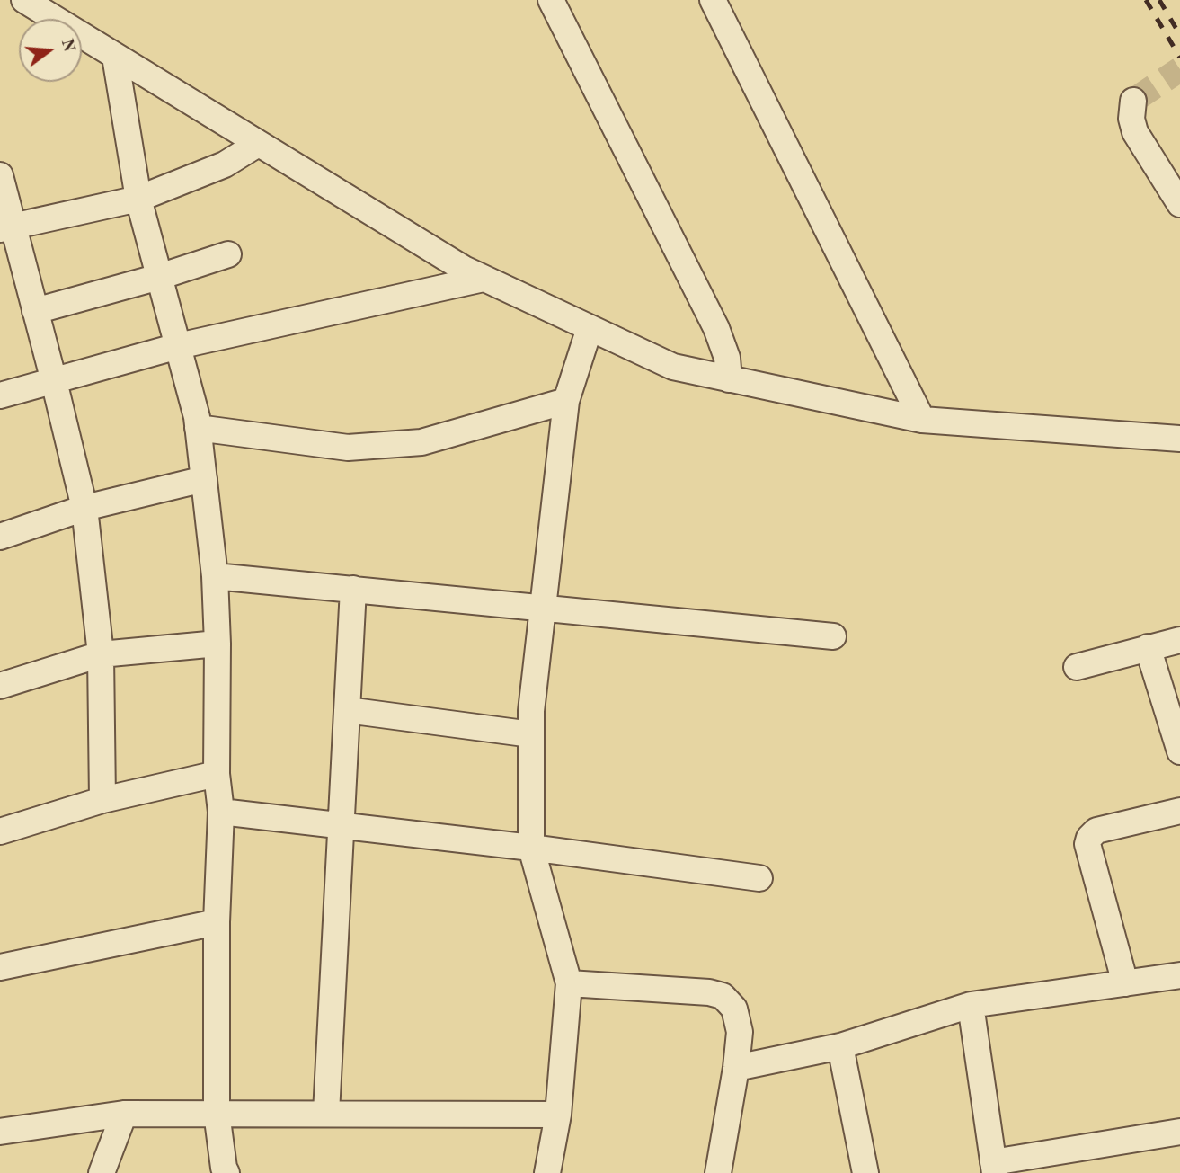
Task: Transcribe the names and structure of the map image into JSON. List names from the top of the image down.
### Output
{
  "north": "right"
}
